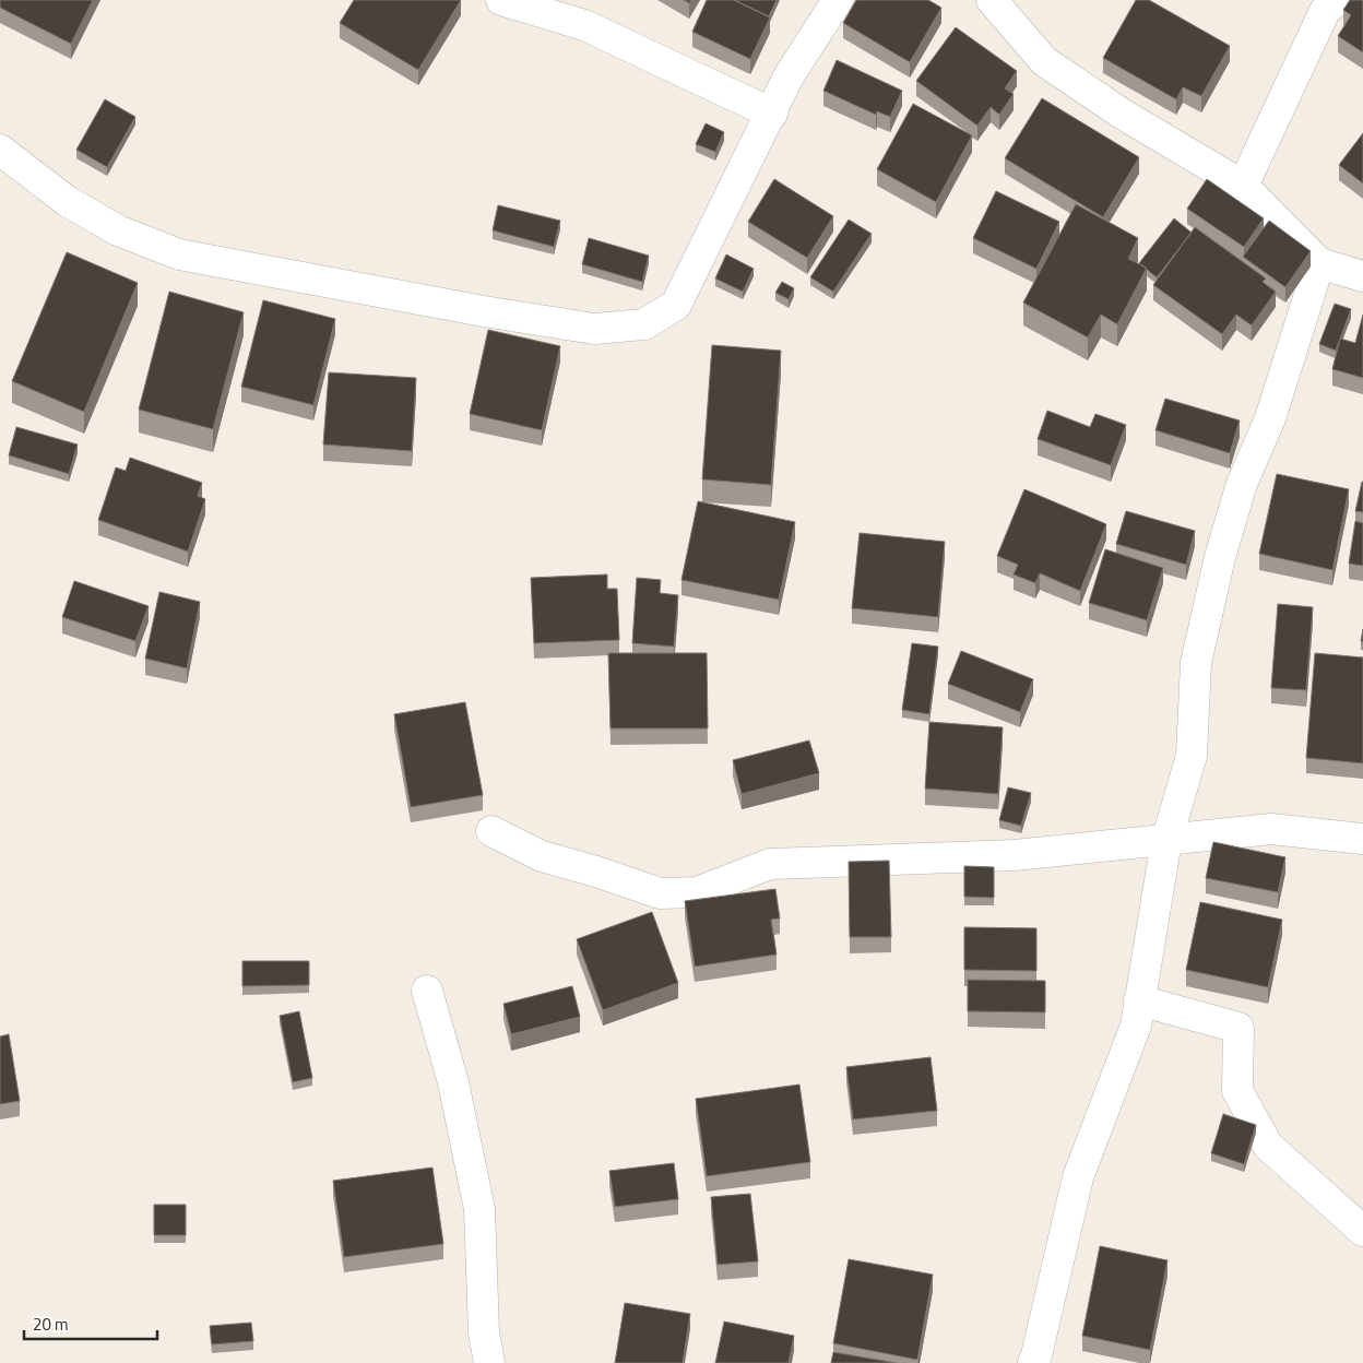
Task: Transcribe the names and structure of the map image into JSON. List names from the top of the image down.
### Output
{
  "scale_bar": "20 m"
}
